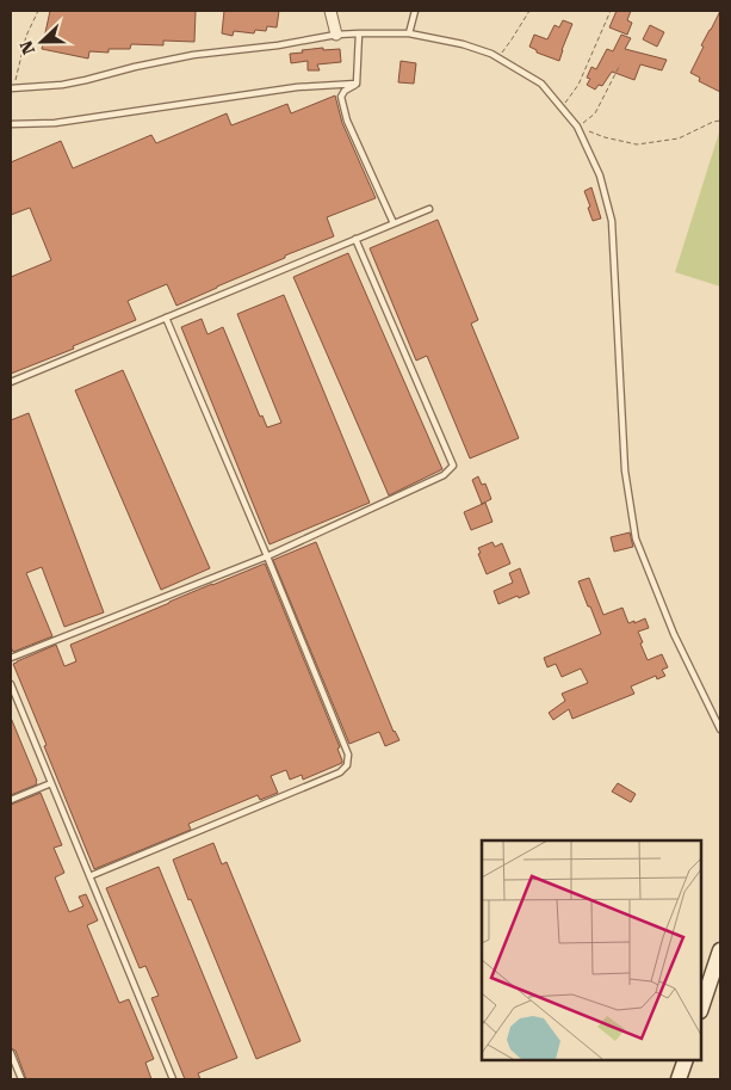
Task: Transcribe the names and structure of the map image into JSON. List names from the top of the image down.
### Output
{
  "north": "left"
}
